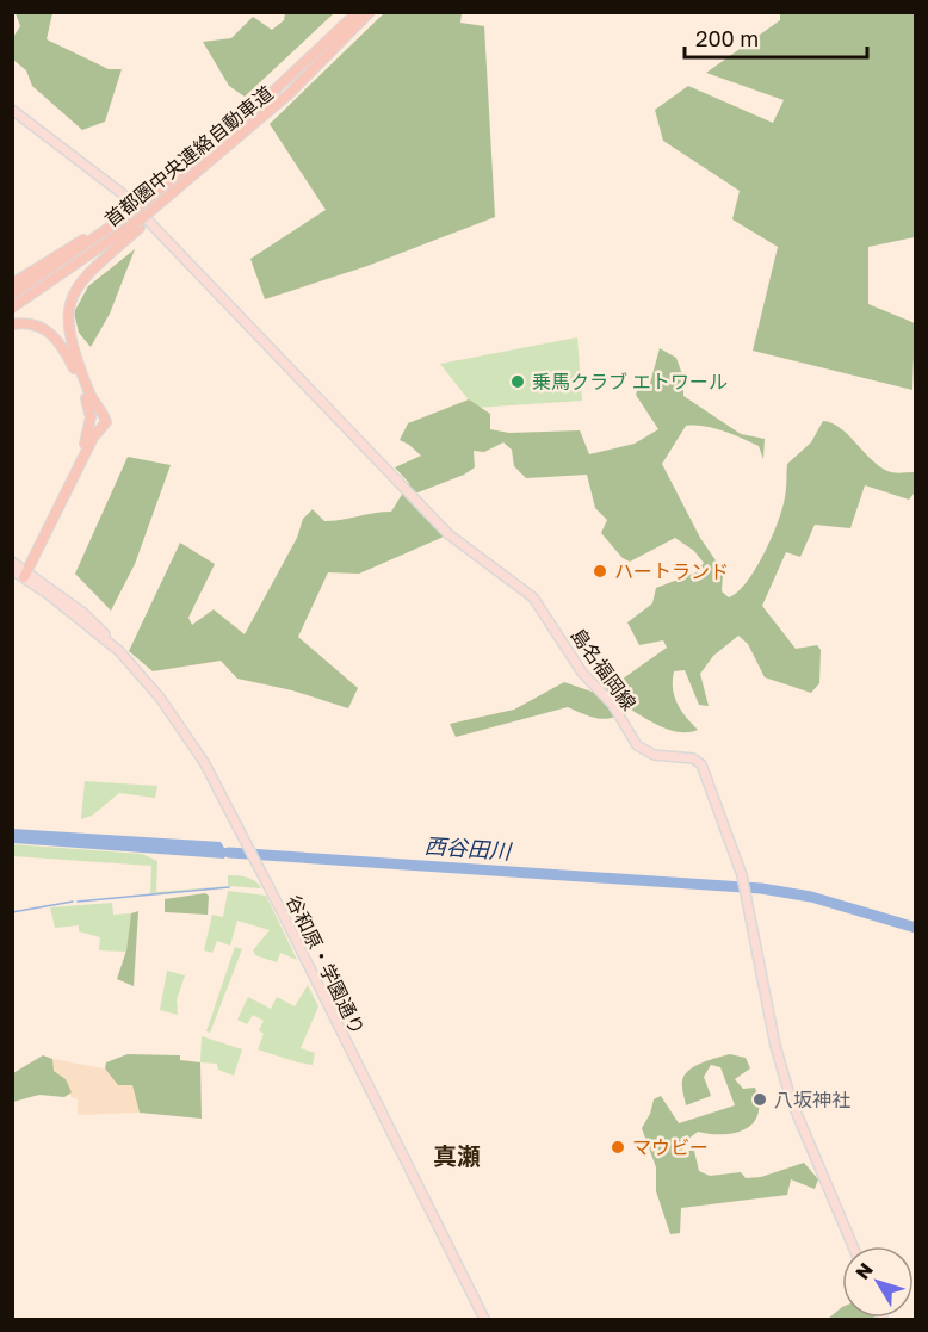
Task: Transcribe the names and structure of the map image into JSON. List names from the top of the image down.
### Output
{
  "streets": {
    "highway": ["首都圏中央連絡自動車道"],
    "main road": ["島名福岡線", "谷和原・学園通り"]
  },
  "districts": ["真瀬"],
  "water": ["西谷田川"],
  "places": [
    "乗馬クラブ エトワール",
    "ハートランド",
    "八坂神社",
    "マウビー"
  ],
  "scale_bar": "200 m",
  "north": "top left"
}
